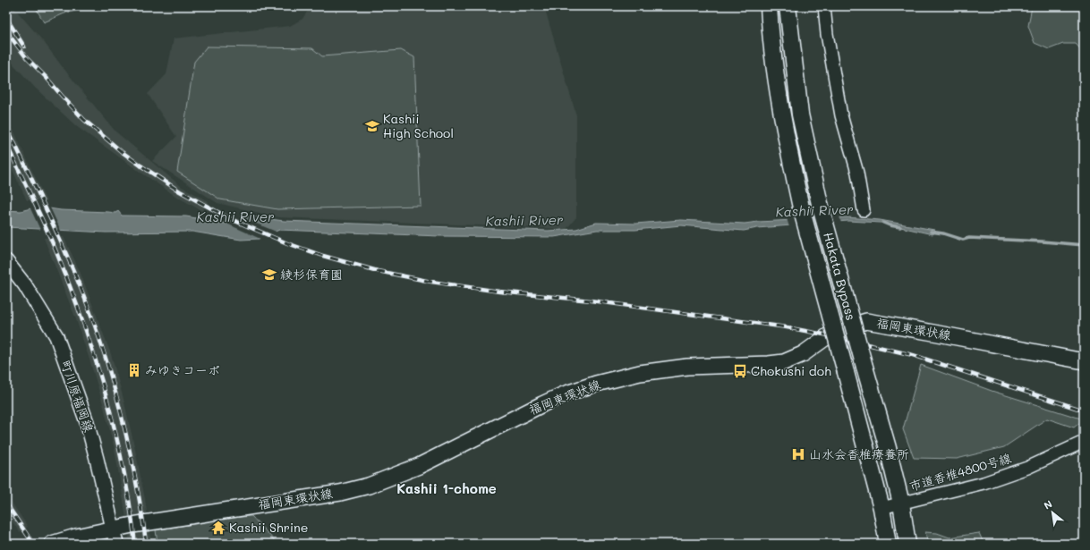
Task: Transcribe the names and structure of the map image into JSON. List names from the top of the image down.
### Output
{
  "streets": {
    "highway": ["Hakata Bypass"],
    "main road": ["福岡東環状線", "町川原福岡線"],
    "street": ["市道香椎4800号線"]
  },
  "crossings": [
    ["Hakata Bypass", "市道香椎4800号線"],
    ["福岡東環状線", "町川原福岡線"]
  ],
  "districts": ["Kashii 1-chome"],
  "water": ["Kashii River"],
  "places": {
    "school or university": ["Kashii High School", "綾杉保育園"],
    "building": ["みゆきコーポ"],
    "bus stop": ["Chokushi doh"],
    "hospital": ["山水会香椎療養所"],
    "temple": ["Kashii Shrine"]
  },
  "north": "top left"
}
